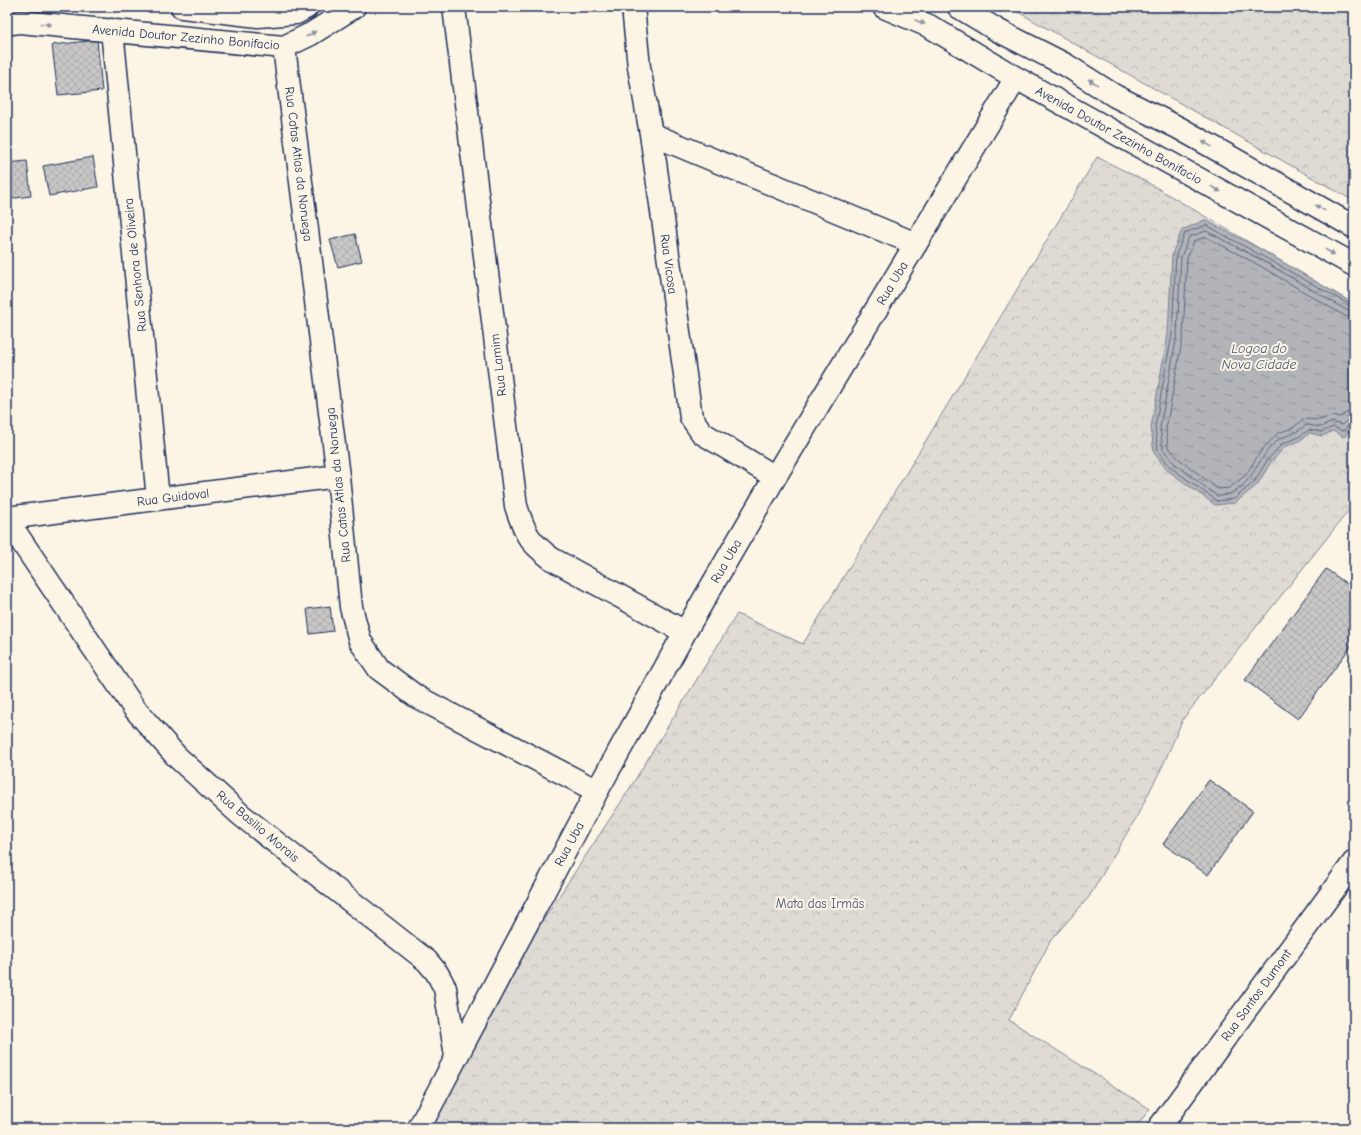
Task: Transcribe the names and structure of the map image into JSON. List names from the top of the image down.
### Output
{
  "streets": {
    "street": [
      "Avenida Doutor Zezinho Bonifacio",
      "Rua Catas Atlas da Noruega",
      "Rua Vicosa",
      "Rua Senhora de Oliveira",
      "Rua Uba",
      "Rua Lamim",
      "Rua Guidoval",
      "Rua Basilio Morais",
      "Rua Santos Dumont"
    ]
  },
  "crossings": [
    ["Avenida Doutor Zezinho Bonifacio", "Rua Catas Atlas da Noruega"],
    ["Avenida Doutor Zezinho Bonifacio", "Rua Senhora de Oliveira"],
    ["Avenida Doutor Zezinho Bonifacio", "Rua Uba"],
    ["Rua Catas Atlas da Noruega", "Rua Uba"],
    ["Rua Catas Atlas da Noruega", "Rua Guidoval"],
    ["Rua Vicosa", "Rua Uba"],
    ["Rua Senhora de Oliveira", "Rua Guidoval"],
    ["Rua Uba", "Rua Lamim"],
    ["Rua Uba", "Rua Basilio Morais"],
    ["Rua Guidoval", "Rua Basilio Morais"]
  ],
  "water": ["Logoa do Nova Cidade"],
  "parks": ["Mata das Irmãs"]
}
